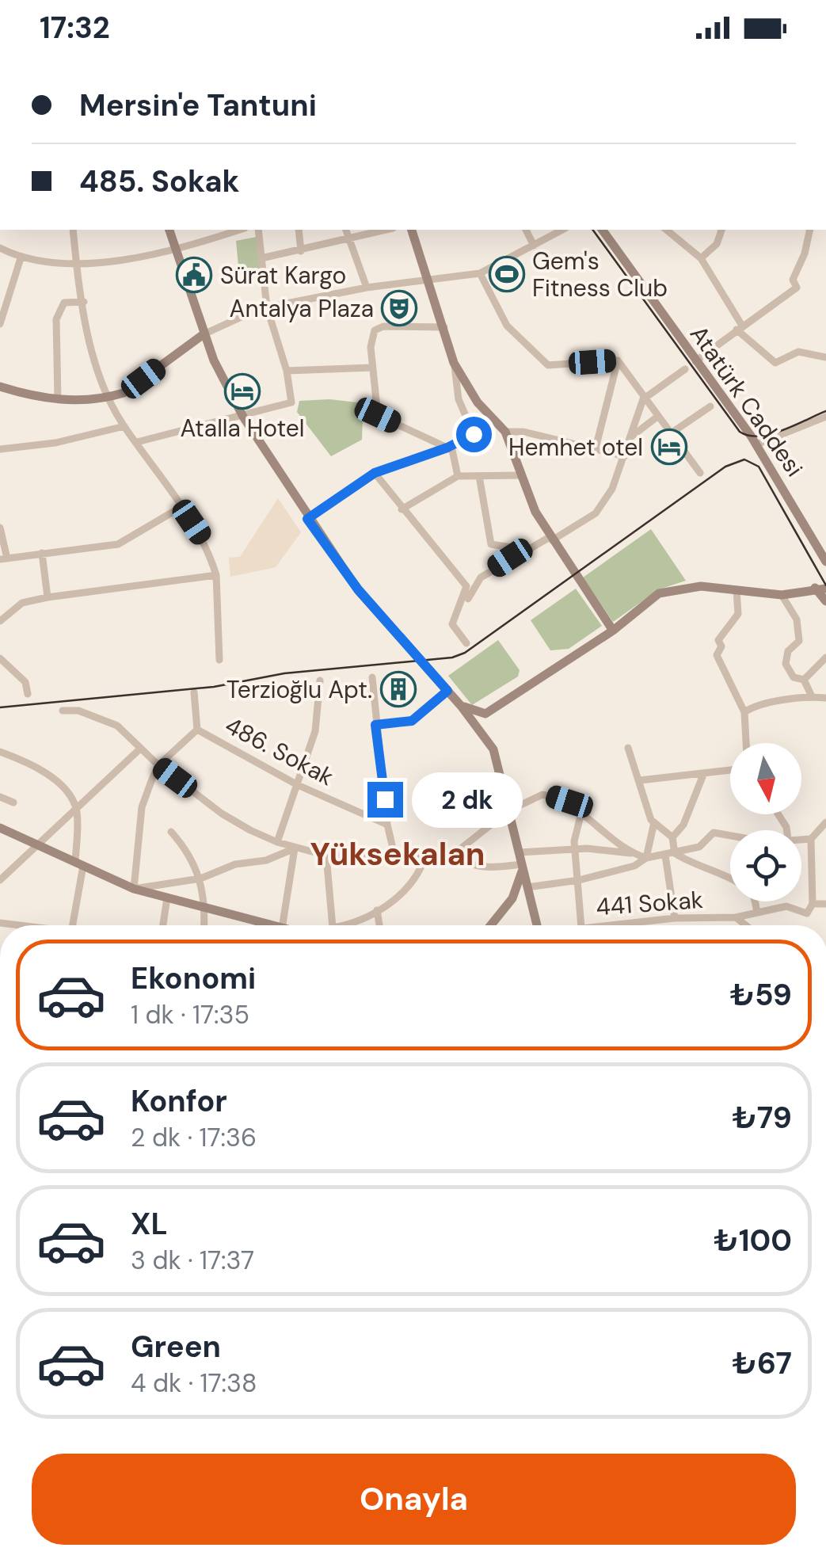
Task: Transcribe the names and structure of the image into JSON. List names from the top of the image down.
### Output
{
  "streets": {
    "street": ["Atatürk Caddesi", "486. Sokak", "441 Sokak"]
  },
  "districts": ["Yüksekalan"],
  "places": {
    "sports": ["Gem's Fitness Club"],
    "public building": ["Sürat Kargo"],
    "theatre": ["Antalya Plaza"],
    "hotel": ["Atalla Hotel", "Hemhet otel"],
    "building": ["Terzioğlu Apt."]
  },
  "north": "bottom",
  "page": {
    "status": "17:32",
    "banner": ["Mersin'e Tantuni", "485. Sokak"],
    "bubble": "2 dk",
    "list": [
      {
        "name": "Ekonomi",
        "note": "1 dk · 17:35",
        "value": "₺59"
      },
      {
        "name": "Konfor",
        "note": "2 dk · 17:36",
        "value": "₺79"
      },
      {
        "name": "XL",
        "note": "3 dk · 17:37",
        "value": "₺100"
      },
      {
        "name": "Green",
        "note": "4 dk · 17:38",
        "value": "₺67"
      }
    ],
    "buttons": "Onayla"
  }
}
